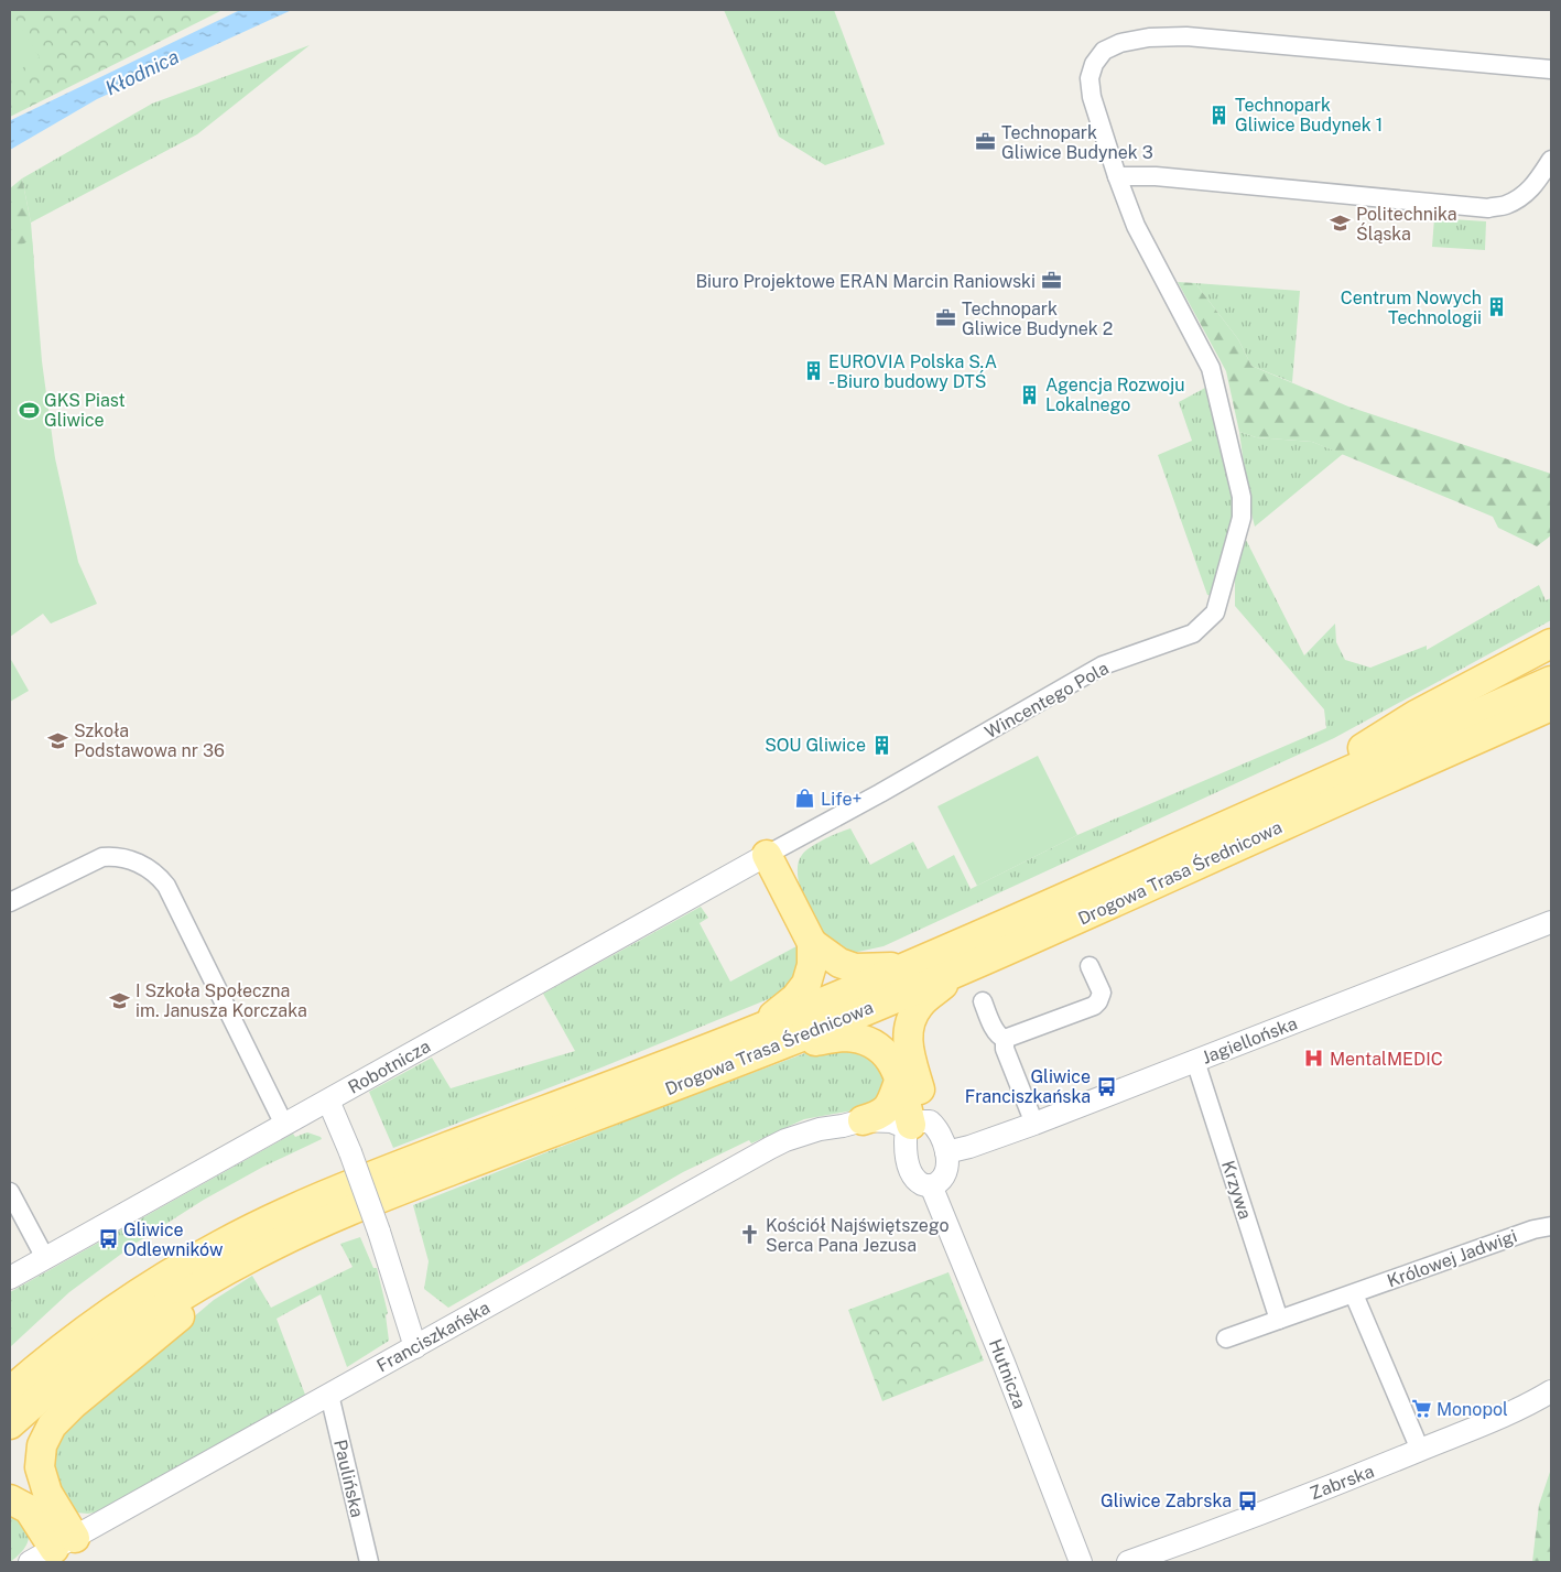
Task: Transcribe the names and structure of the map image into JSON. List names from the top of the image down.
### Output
{
  "streets": {
    "main road": ["Drogowa Trasa Średnicowa"],
    "street": [
      "Wincentego Pola",
      "Jagiellońska",
      "Robotnicza",
      "Krzywa",
      "Królowej Jadwigi",
      "Franciszkańska",
      "Hutnicza",
      "Paulińska",
      "Zabrska"
    ]
  },
  "crossings": [
    ["Wincentego Pola", "Robotnicza"],
    ["Jagiellońska", "Krzywa"],
    ["Franciszkańska", "Paulińska"]
  ],
  "water": ["Kłodnica"],
  "places": {
    "building": [
      "Technopark Gliwice Budynek 1",
      "Centrum Nowych Technologii",
      "EUROVIA Polska S.A - Biuro budowy DTŚ",
      "Agencja Rozwoju Lokalnego",
      "SOU Gliwice"
    ],
    "office": ["Technopark Gliwice Budynek 3", "Biuro Projektowe ERAN Marcin Raniowski", "Technopark Gliwice Budynek 2"],
    "school or university": ["Politechnika Śląska", "Szkoła Podstawowa nr 36", "I Szkoła Społeczna im. Janusza Korczaka"],
    "sports": ["GKS Piast Gliwice"],
    "shop": ["Life+"],
    "hospital": ["MentalMEDIC"],
    "bus stop": ["Gliwice Franciszkańska", "Gliwice Odlewników", "Gliwice Zabrska"],
    "church": ["Kościół Najświętszego Serca Pana Jezusa"],
    "supermarket": ["Monopol"]
  }
}
